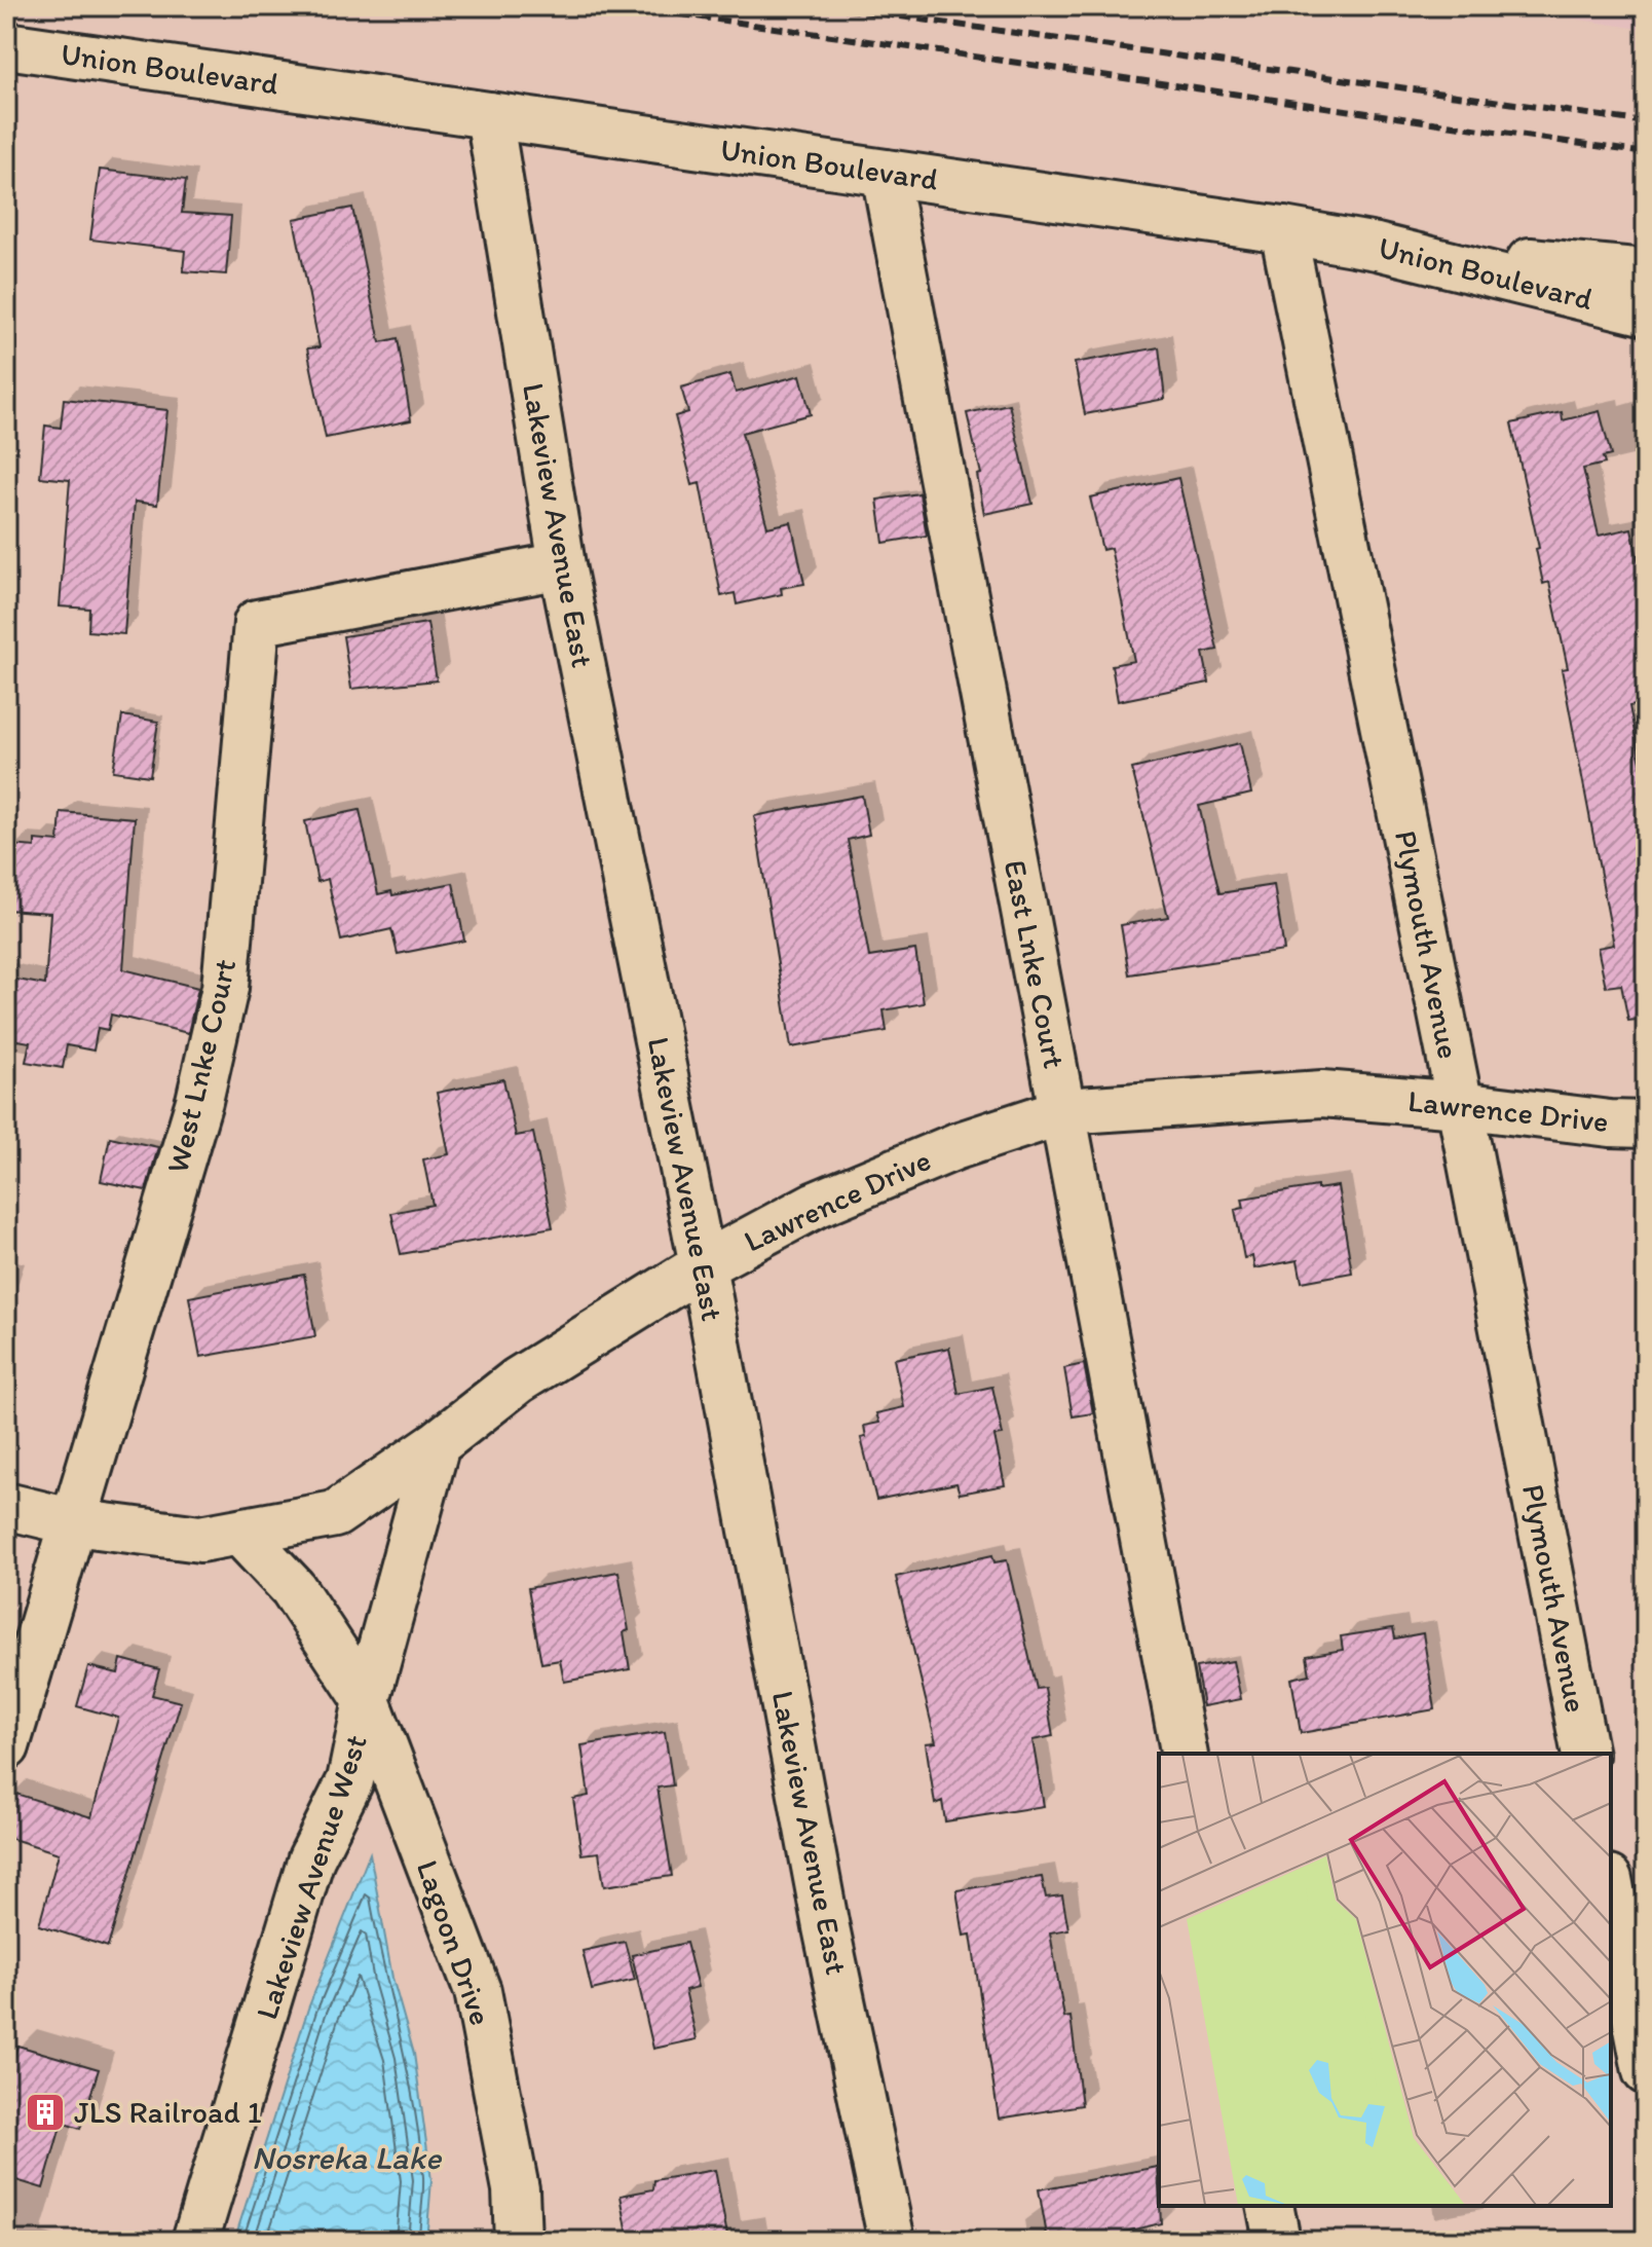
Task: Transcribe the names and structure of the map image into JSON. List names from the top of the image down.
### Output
{
  "streets": {
    "street": [
      "Union Boulevard",
      "Lakeview Avenue East",
      "Plymouth Avenue",
      "East Lnke Court",
      "West Lnke Court",
      "Lawrence Drive",
      "Lakeview Avenue West",
      "Lagoon Drive"
    ]
  },
  "crossings": [
    ["Union Boulevard", "Lakeview Avenue East"],
    ["Union Boulevard", "Plymouth Avenue"],
    ["Union Boulevard", "East Lnke Court"],
    ["Lakeview Avenue East", "West Lnke Court"],
    ["Lakeview Avenue East", "Lawrence Drive"],
    ["Plymouth Avenue", "Lawrence Drive"],
    ["East Lnke Court", "Lawrence Drive"],
    ["West Lnke Court", "Lawrence Drive"],
    ["Lawrence Drive", "Lagoon Drive"],
    ["Lakeview Avenue West", "Lagoon Drive"]
  ],
  "water": ["Nosreka Lake"],
  "places": {
    "building": ["JLS Railroad 1"]
  }
}
